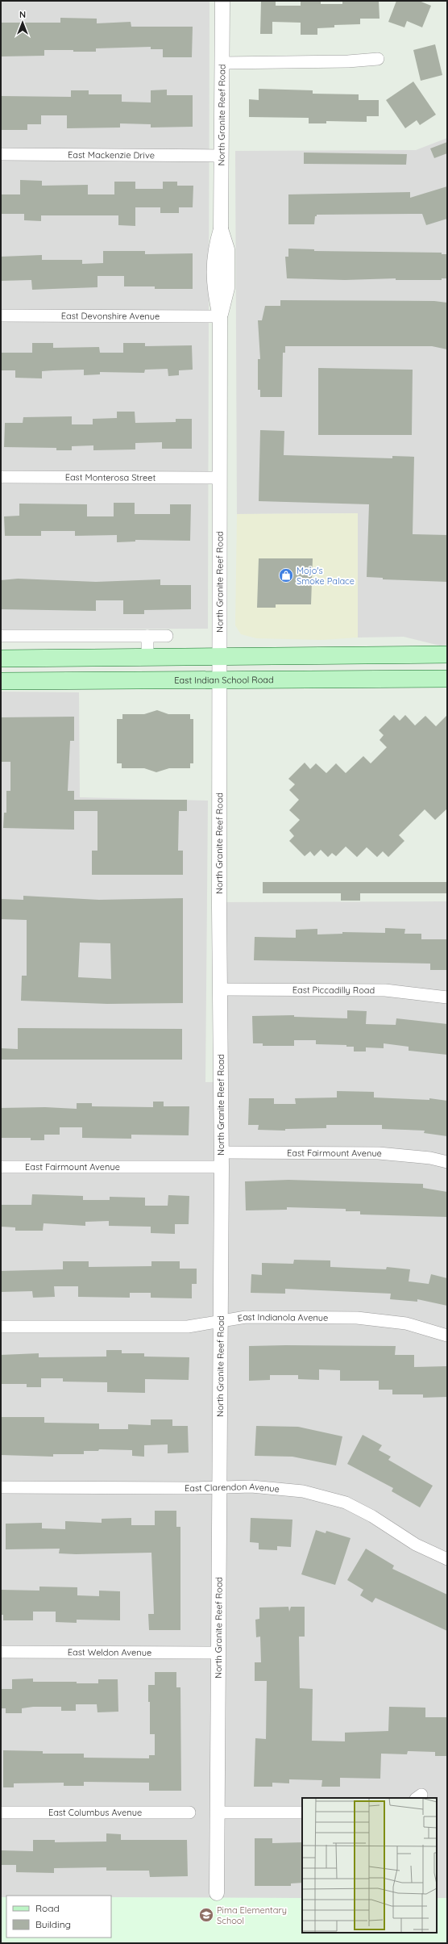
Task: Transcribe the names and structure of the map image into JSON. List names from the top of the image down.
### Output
{
  "streets": {
    "main road": ["East Indian School Road"],
    "street": [
      "North Granite Reef Road",
      "East Mackenzie Drive",
      "East Devonshire Avenue",
      "East Monterosa Street",
      "East Piccadilly Road",
      "East Fairmount Avenue",
      "East Indianola Avenue",
      "East Clarendon Avenue",
      "East Weldon Avenue",
      "East Columbus Avenue"
    ]
  },
  "crossings": [
    ["North Granite Reef Road", "East Mackenzie Drive"],
    ["North Granite Reef Road", "East Devonshire Avenue"],
    ["North Granite Reef Road", "East Monterosa Street"],
    ["North Granite Reef Road", "East Indian School Road"],
    ["North Granite Reef Road", "East Piccadilly Road"],
    ["North Granite Reef Road", "East Fairmount Avenue"],
    ["North Granite Reef Road", "East Indianola Avenue"],
    ["North Granite Reef Road", "East Clarendon Avenue"],
    ["North Granite Reef Road", "East Weldon Avenue"]
  ],
  "places": {
    "shop": ["Mojo's Smoke Palace"],
    "school or university": ["Pima Elementary School"]
  },
  "legend": ["Road", "Building"],
  "north": "top"
}
